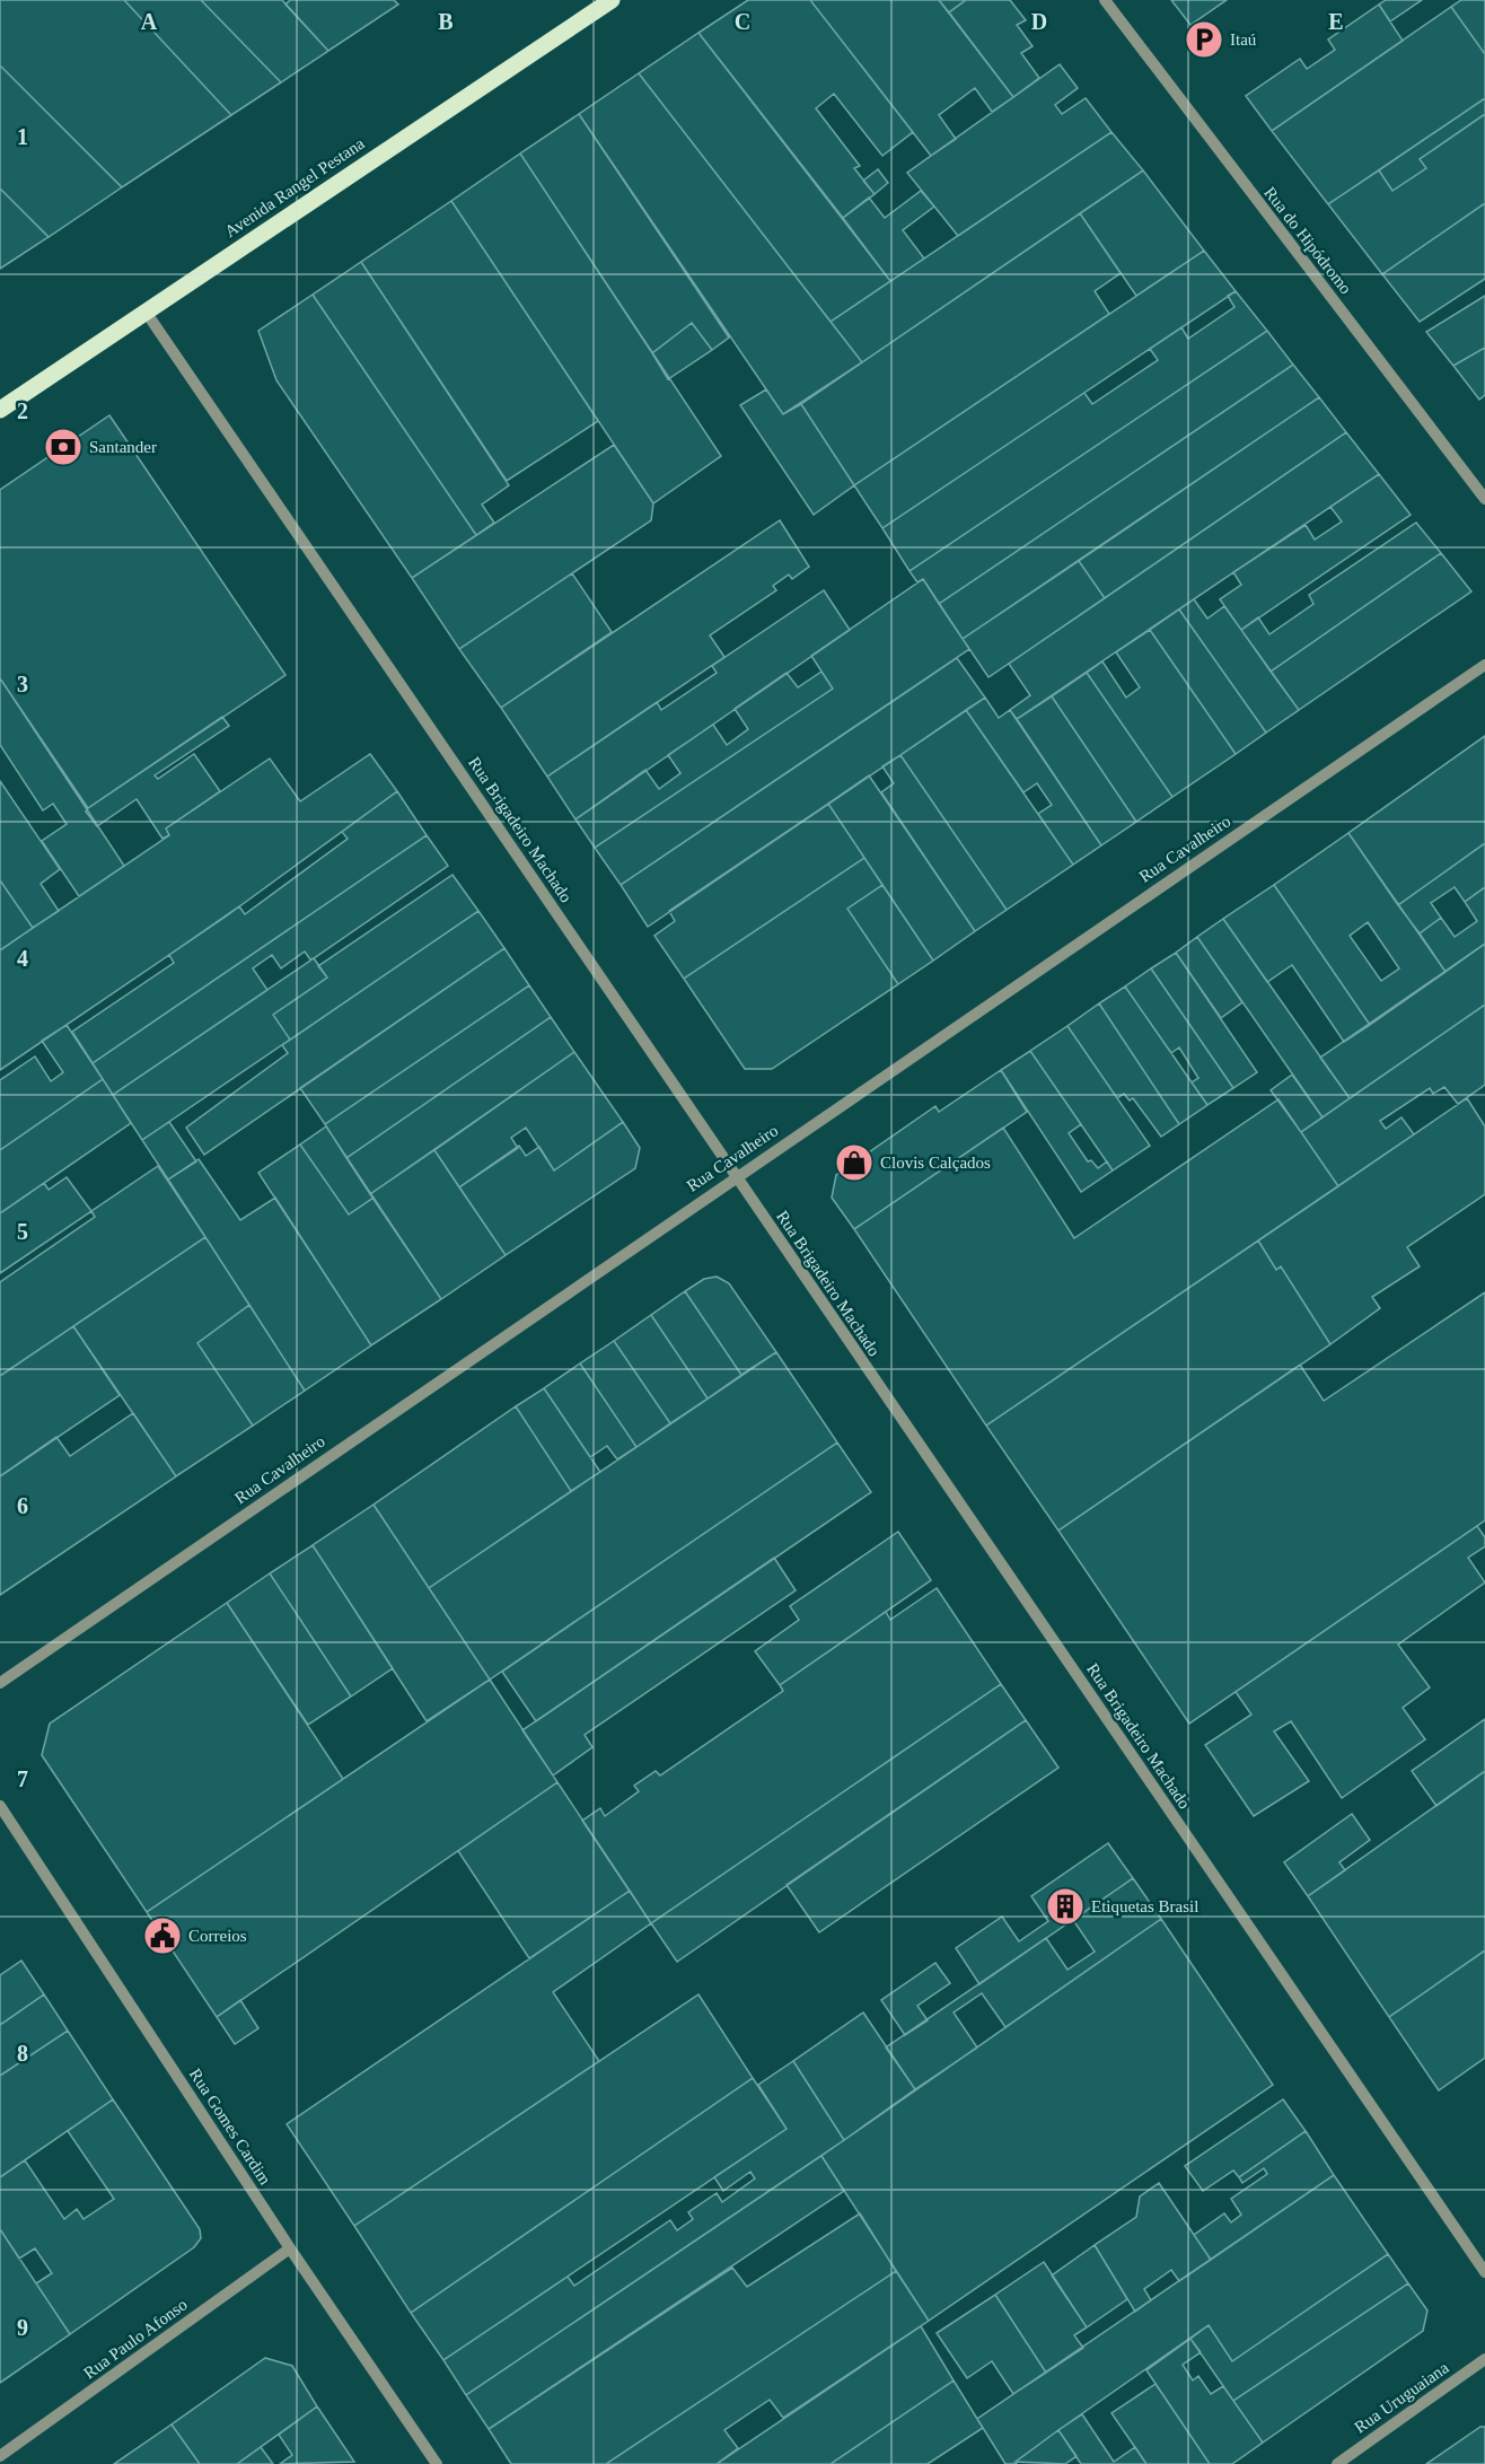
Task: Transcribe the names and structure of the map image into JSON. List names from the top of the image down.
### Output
{
  "streets": {
    "main road": ["Avenida Rangel Pestana"],
    "street": [
      "Rua do Hipódromo",
      "Rua Brigadeiro Machado",
      "Rua Cavalheiro",
      "Rua Gomes Cardim",
      "Rua Paulo Afonso",
      "Rua Uruguaiana"
    ]
  },
  "crossings": [
    ["Avenida Rangel Pestana", "Rua Brigadeiro Machado"],
    ["Rua Brigadeiro Machado", "Rua Cavalheiro"],
    ["Rua Gomes Cardim", "Rua Paulo Afonso"]
  ],
  "places": {
    "parking": ["Itaú"],
    "bank": ["Santander"],
    "shop": ["Clovis Calçados"],
    "building": ["Etiquetas Brasil"],
    "public building": ["Correios"]
  },
  "grid": {
    "columns": [
      "A",
      "B",
      "C",
      "D",
      "E"
    ],
    "rows": [
      "1",
      "2",
      "3",
      "4",
      "5",
      "6",
      "7",
      "8",
      "9"
    ]
  }
}
